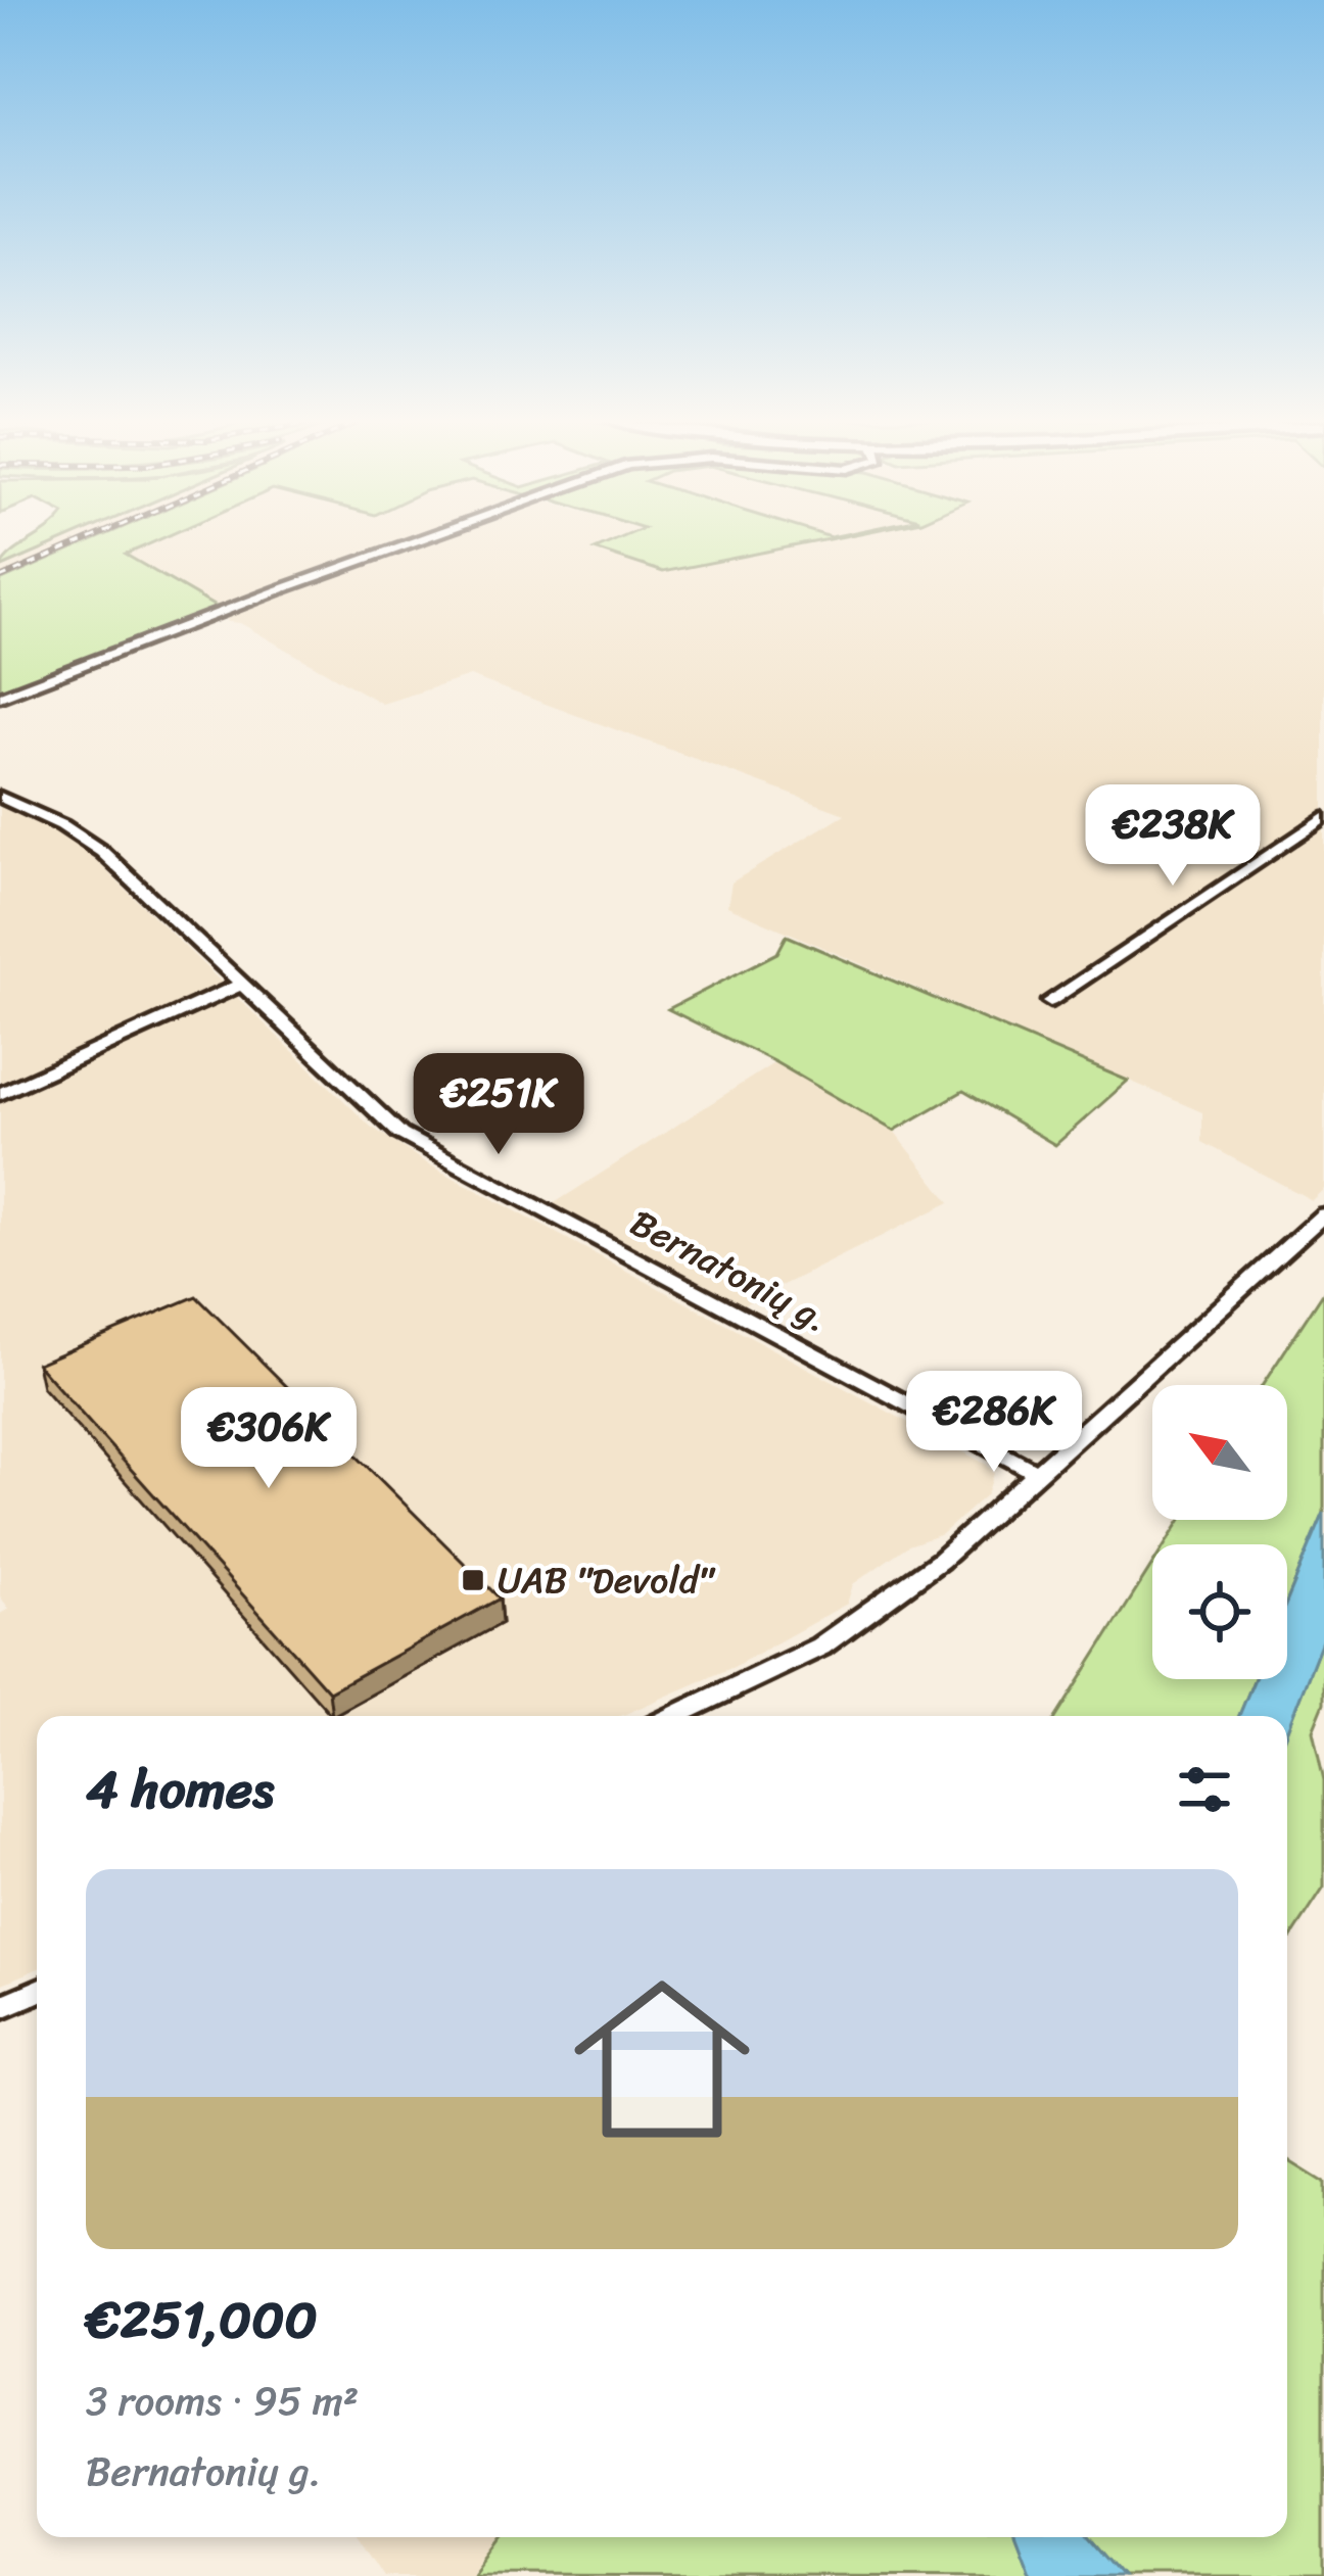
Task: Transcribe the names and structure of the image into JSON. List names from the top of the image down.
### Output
{
  "streets": {
    "street": ["Bernatonių g."]
  },
  "places": {
    "transit": ["UAB \"Devold\""]
  },
  "north": "top left",
  "page": {
    "price": [
      "€238K",
      "€251K",
      "€286K",
      "€306K"
    ],
    "heading": "4 homes",
    "list": [
      {
        "name": "€251,000",
        "note": "3 rooms · 95 m² · Bernatonių g."
      }
    ]
  }
}
